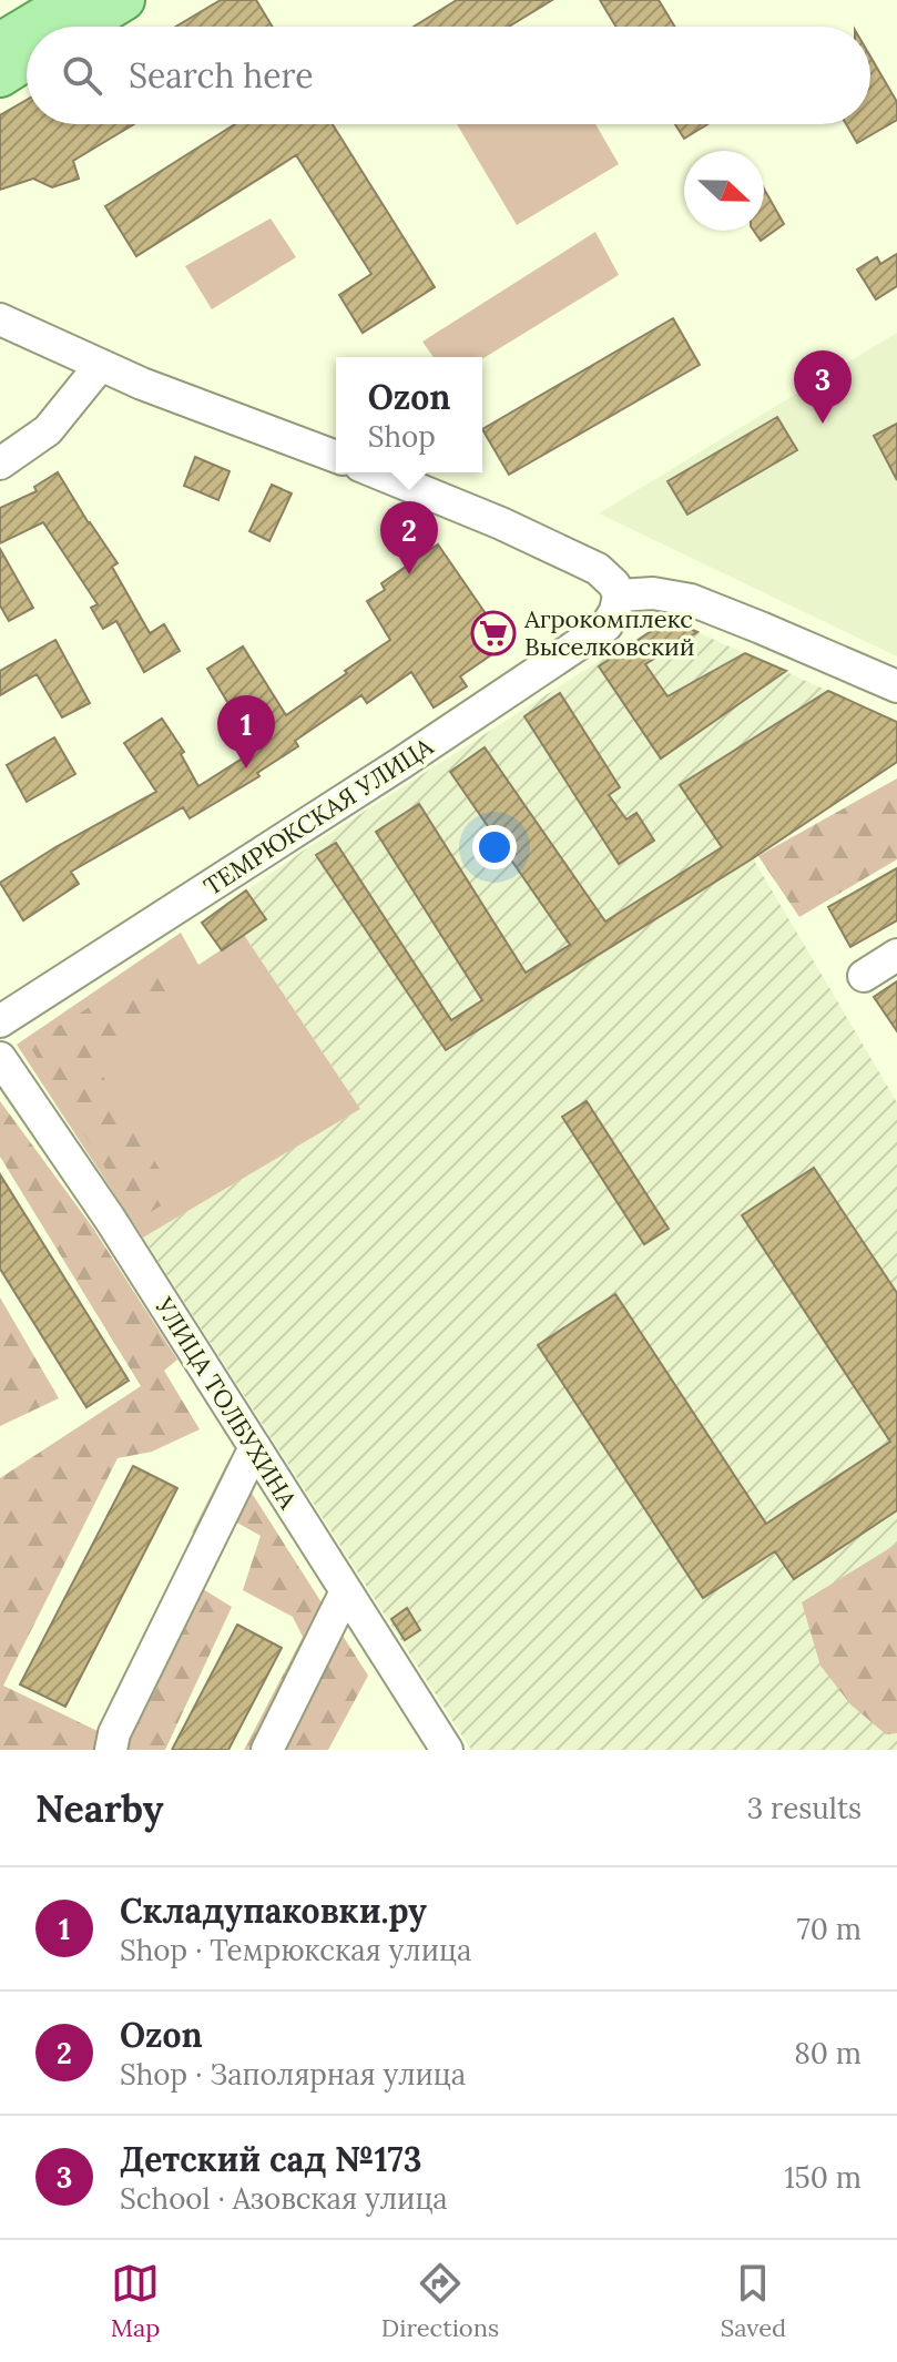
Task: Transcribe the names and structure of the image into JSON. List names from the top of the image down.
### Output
{
  "streets": {
    "street": ["ТЕМРЮКСКАЯ УЛИЦА", "УЛИЦА ТОЛБУХИНА"]
  },
  "places": {
    "supermarket": ["Агрокомплекс Выселковский"]
  },
  "north": "right",
  "page": {
    "search": "Search here",
    "pins": ["3", "2", "1"],
    "popup": ["Ozon", "Shop"],
    "heading": ["Nearby", "3 results"],
    "list": [
      {
        "mark": "1",
        "name": "Складупаковки.ру",
        "note": "Shop · Темрюкская улица",
        "value": "70 m"
      },
      {
        "mark": "2",
        "name": "Ozon",
        "note": "Shop · Заполярная улица",
        "value": "80 m"
      },
      {
        "mark": "3",
        "name": "Детский cад №173",
        "note": "School · Азовская улица",
        "value": "150 m"
      }
    ],
    "nav": ["Map", "Directions", "Saved"]
  }
}
